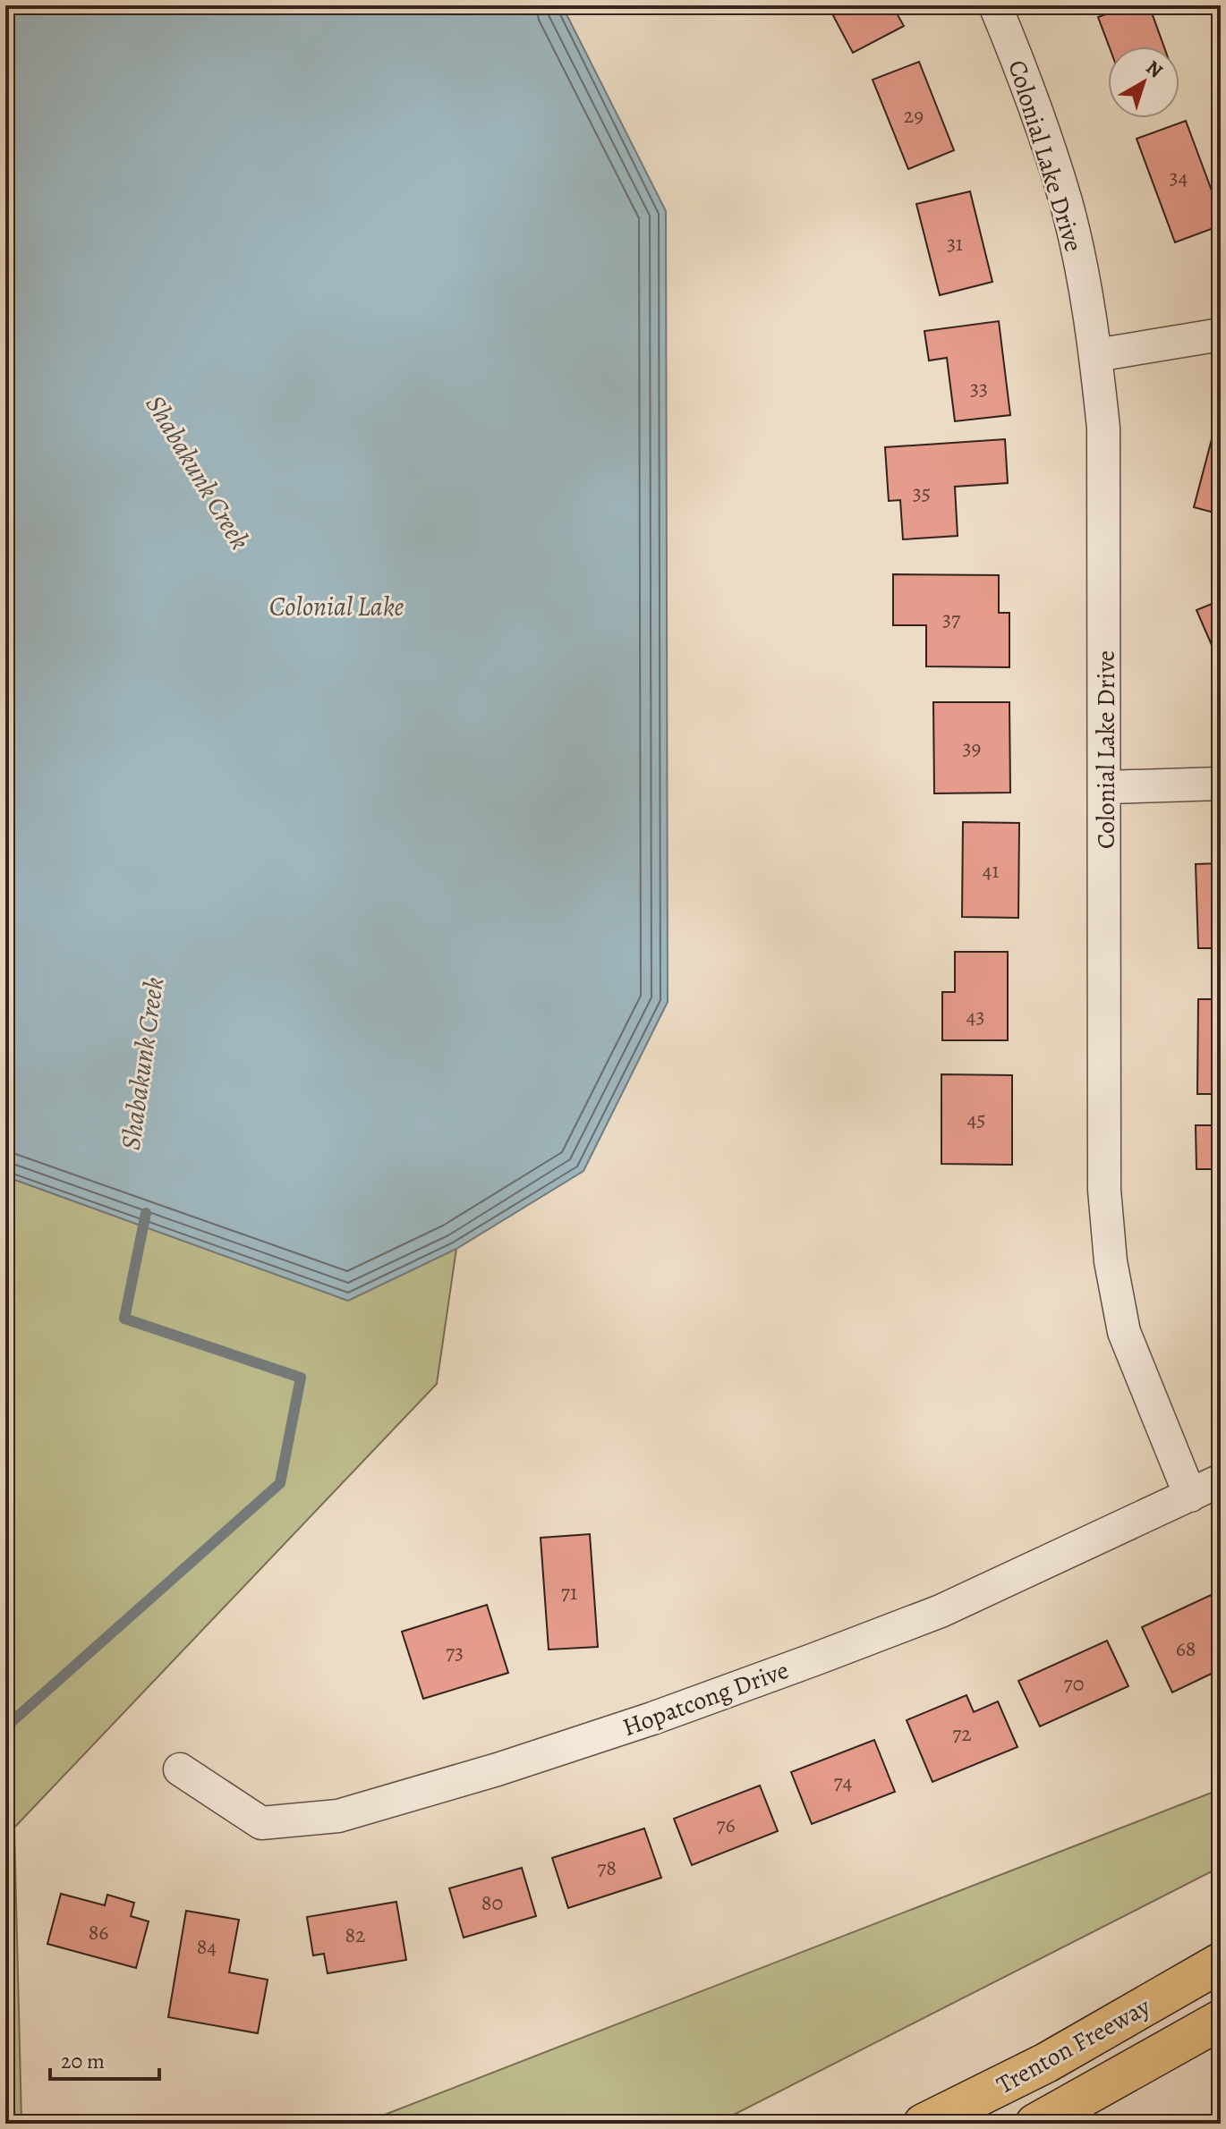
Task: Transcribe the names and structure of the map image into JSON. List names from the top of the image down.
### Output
{
  "streets": {
    "highway": ["Trenton Freeway"],
    "street": ["Colonial Lake Drive", "Hopatcong Drive"]
  },
  "crossings": [
    ["Colonial Lake Drive", "Hopatcong Drive"]
  ],
  "water": ["Shabakunk Creek", "Colonial Lake"],
  "house_numbers": [
    "29",
    "34",
    "31",
    "33",
    "35",
    "37",
    "39",
    "41",
    "43",
    "45",
    "71",
    "68",
    "73",
    "70",
    "72",
    "74",
    "76",
    "78",
    "80",
    "86",
    "82",
    "84"
  ],
  "scale_bar": "20 m",
  "north": "top right"
}
